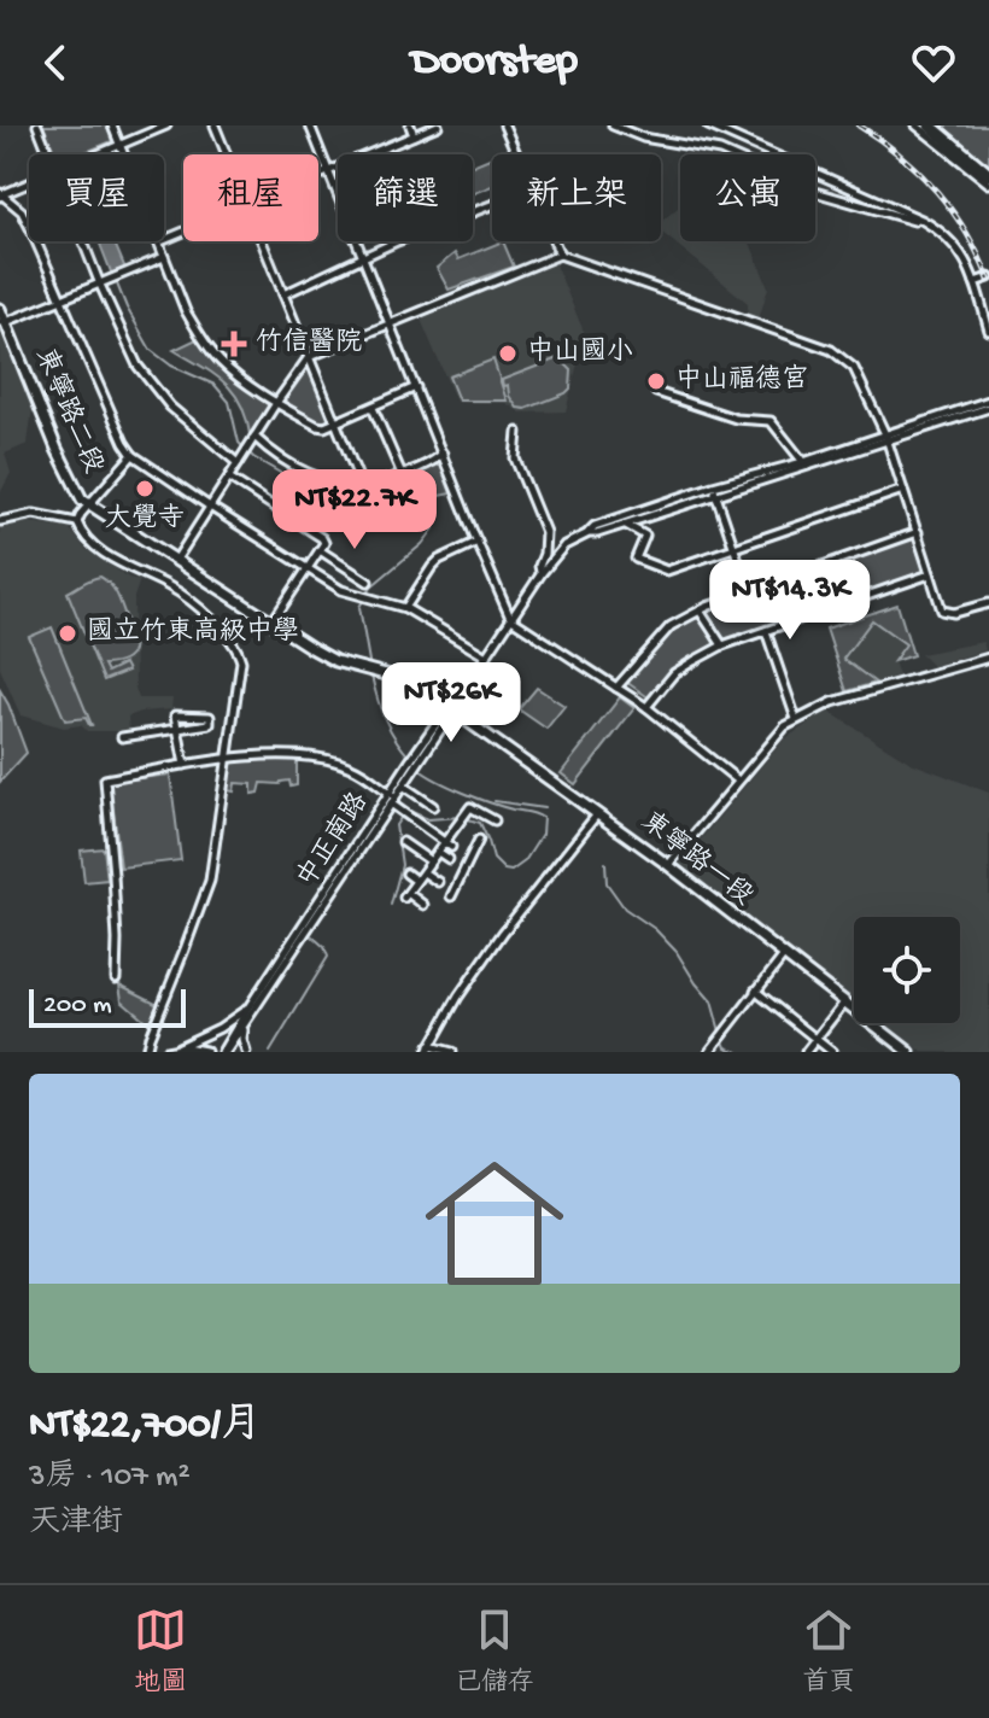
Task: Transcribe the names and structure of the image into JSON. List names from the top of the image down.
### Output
{
  "streets": {
    "main road": ["東寧路二段", "東寧路一段"],
    "street": ["中正南路"]
  },
  "crossings": [
    ["東寧路二段", "中正南路"],
    ["東寧路二段", "東寧路一段"],
    ["中正南路", "東寧路一段"]
  ],
  "places": {
    "health": ["竹信醫院"],
    "other": [
      "中山國小",
      "中山福德宮",
      "大覺寺",
      "國立竹東高級中學"
    ]
  },
  "scale_bar": "200 m",
  "page": {
    "header": "Doorstep",
    "chip": [
      "買屋",
      "租屋",
      "篩選",
      "新上架",
      "公寓"
    ],
    "price": ["NT$22.7K", "NT$14.3K", "NT$26K"],
    "scale": "200 m",
    "list": [
      {
        "name": "NT$22,700/月",
        "note": "3房 · 107 m² · 天津街"
      }
    ],
    "tabs": ["地圖", "已儲存", "首頁"]
  }
}
